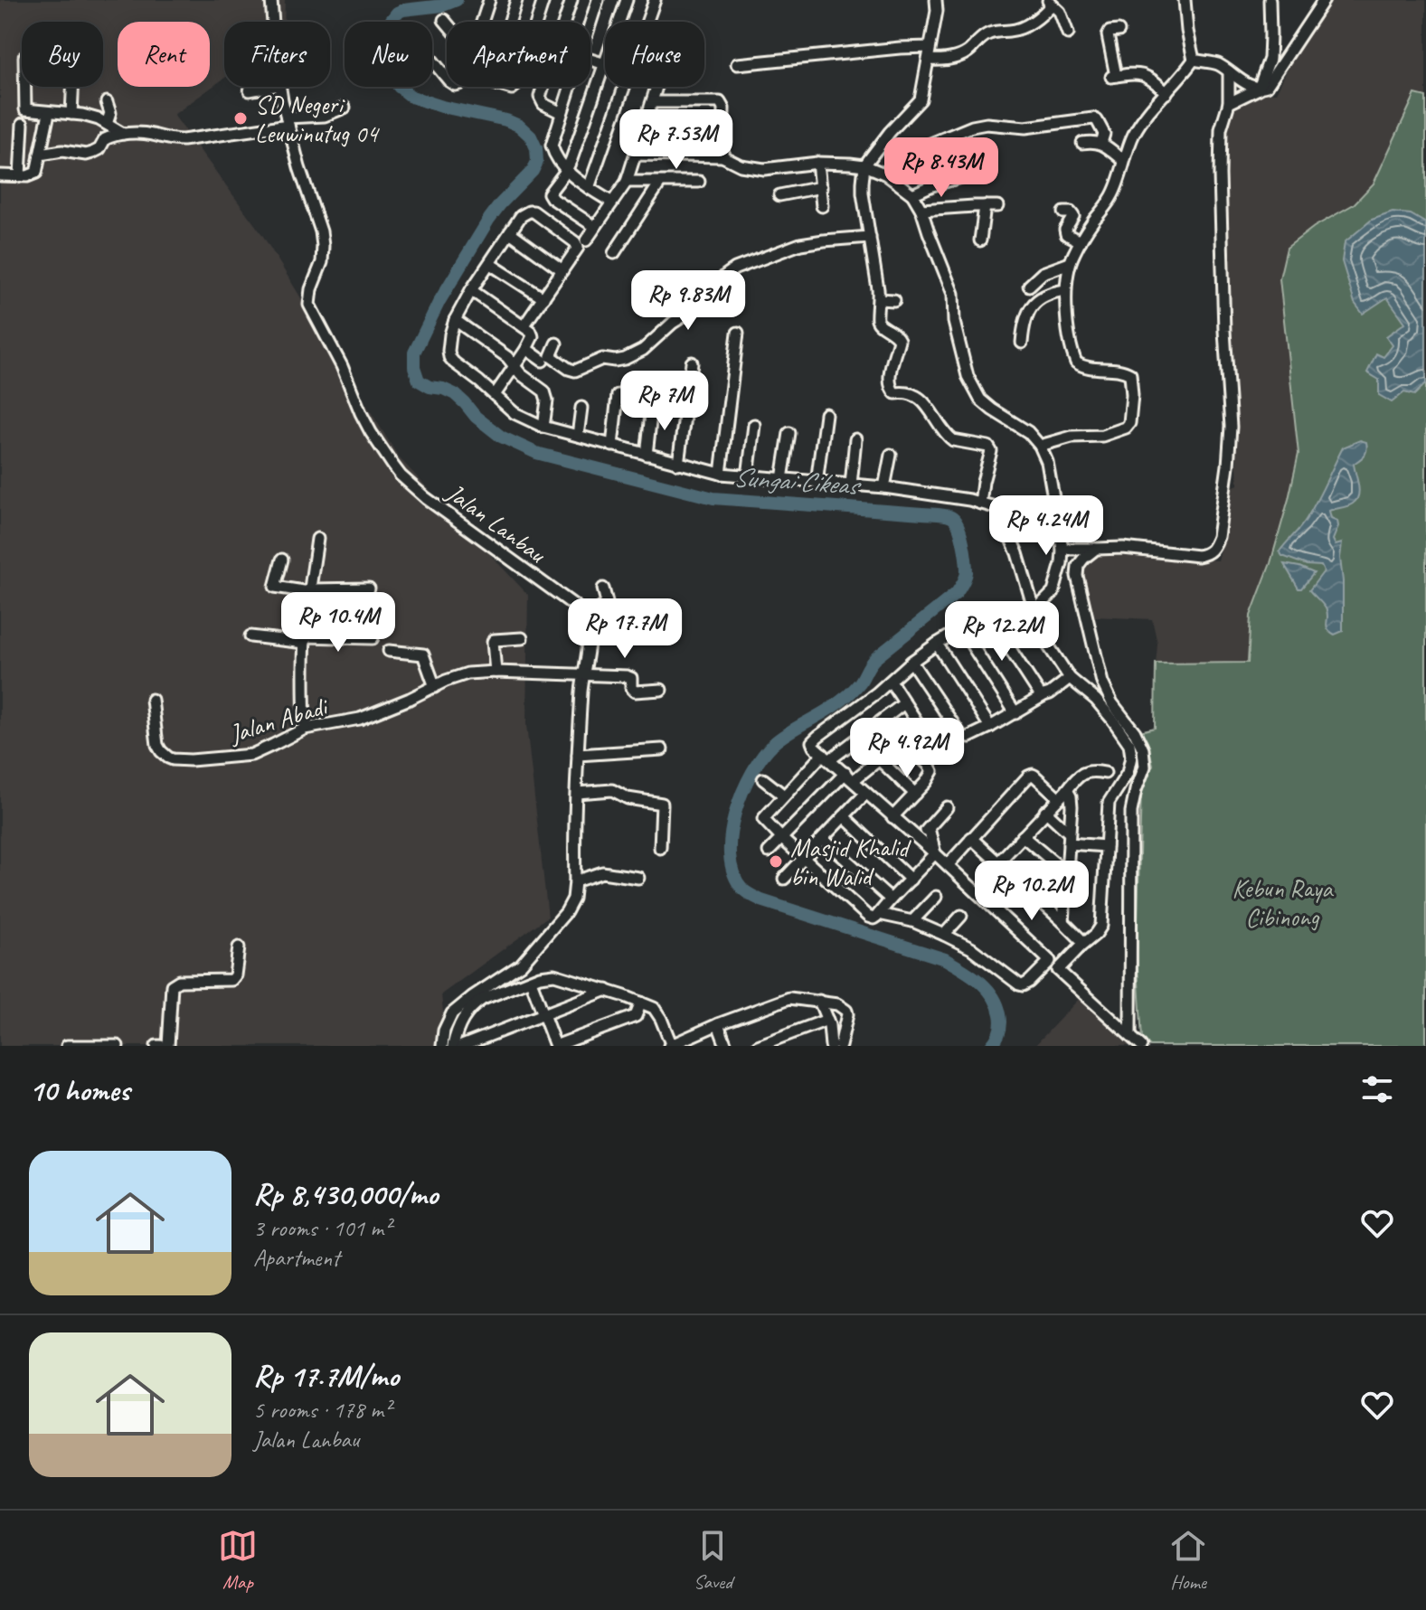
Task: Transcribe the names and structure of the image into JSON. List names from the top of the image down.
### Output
{
  "streets": {
    "street": ["Jalan Lanbau", "Jalan Abadi"]
  },
  "water": ["Sungai Cikeas"],
  "parks": ["Kebun Raya Cibinong"],
  "places": ["SD Negeri Leuwinutug 04", "Masjid Khalid bin Walid"],
  "page": {
    "chip": [
      "Buy",
      "Rent",
      "Filters",
      "New",
      "Apartment",
      "House"
    ],
    "price": [
      "Rp 7.53M",
      "Rp 8.43M",
      "Rp 9.83M",
      "Rp 7M",
      "Rp 4.24M",
      "Rp 10.4M",
      "Rp 17.7M",
      "Rp 12.2M",
      "Rp 4.92M",
      "Rp 10.2M"
    ],
    "heading": "10 homes",
    "list": [
      {
        "name": "Rp 8,430,000/mo",
        "note": "3 rooms · 101 m² · Apartment"
      },
      {
        "name": "Rp 17.7M/mo",
        "note": "5 rooms · 178 m² · Jalan Lanbau"
      }
    ],
    "tabs": ["Map", "Saved", "Home"]
  }
}
